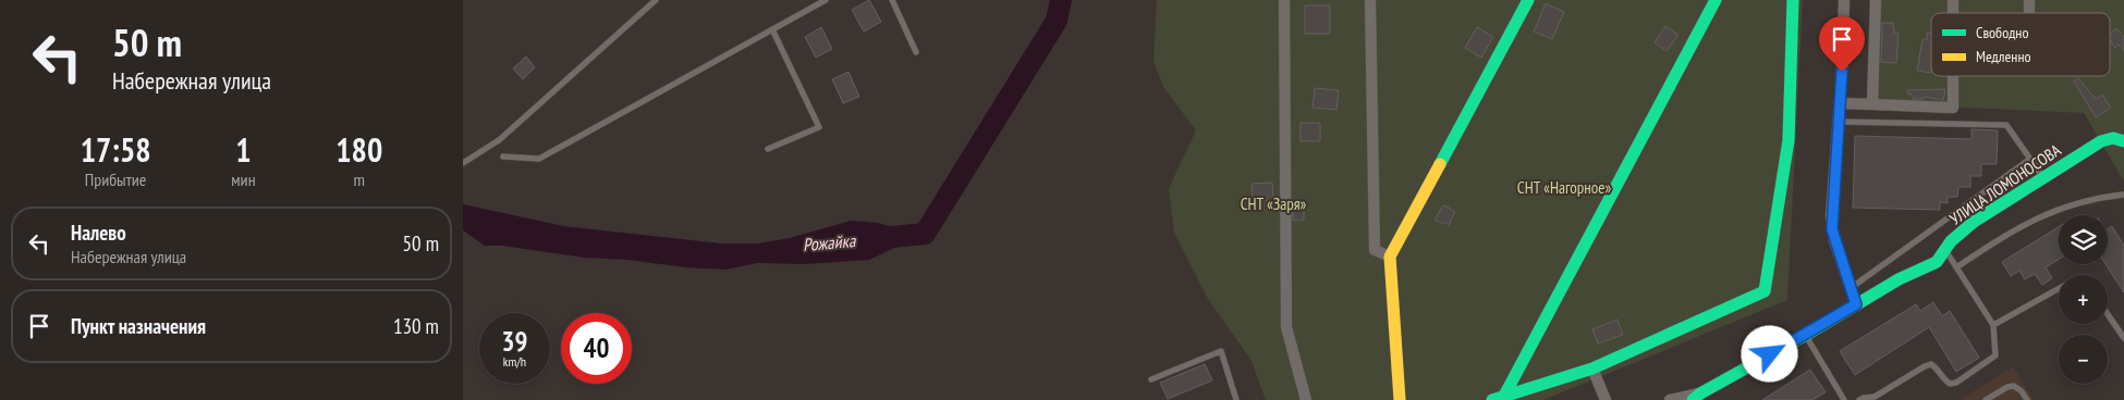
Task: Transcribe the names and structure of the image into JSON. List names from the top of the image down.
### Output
{
  "streets": {
    "street": ["УЛИЦА ЛОМОНОСОВА"]
  },
  "water": ["Рожайка"],
  "parks": ["СНТ «Нагорное»", "СНТ «Заря»"],
  "legend": ["Свободно", "Медленно"],
  "page": {
    "turn": ["50 m", "Набережная улица"],
    "eta": [
      "17:58",
      "Прибытие",
      "1",
      "мин",
      "180",
      "m"
    ],
    "list": [
      {
        "name": "Налево",
        "note": "Набережная улица",
        "value": "50 m"
      },
      {
        "name": "Пункт назначения",
        "value": "130 m"
      }
    ],
    "map_buttons": ["+", "−"],
    "speed": "39 km/h",
    "limit": "40"
  }
}
